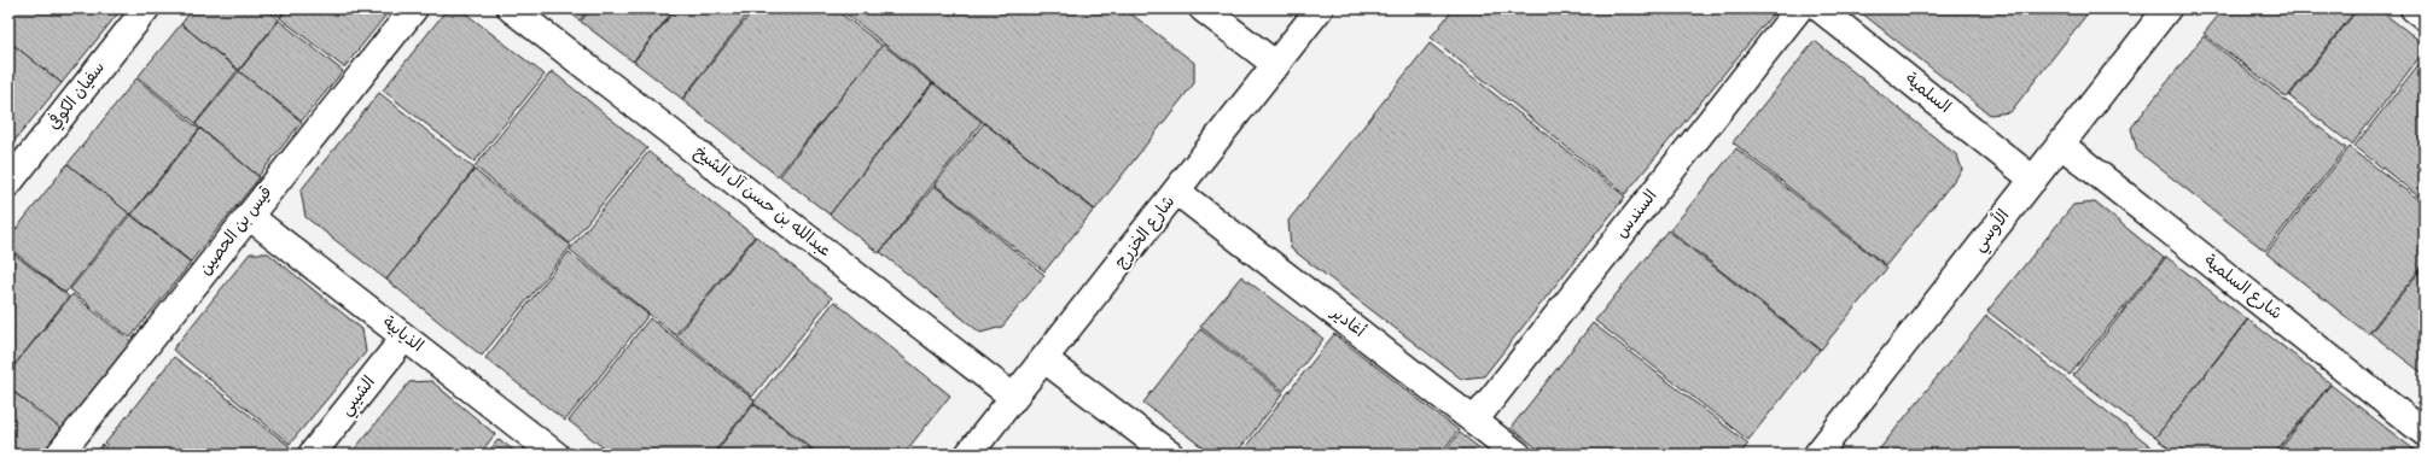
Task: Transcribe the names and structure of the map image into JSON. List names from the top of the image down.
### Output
{
  "streets": {
    "street": [
      "السلمية",
      "سفيان الكوفي",
      "عبدالله بن حسن آل الشيخ",
      "السندس",
      "قيس بن الحصين",
      "الأوسي",
      "شارع الخزرج",
      "شارع السلمية",
      "أغادير",
      "الذيابية",
      "الشيبي"
    ]
  },
  "crossings": [
    ["السلمية", "الأوسي"],
    ["عبدالله بن حسن آل الشيخ", "شارع الخزرج"],
    ["السندس", "أغادير"],
    ["قيس بن الحصين", "الذيابية"],
    ["الأوسي", "شارع السلمية"],
    ["شارع الخزرج", "أغادير"],
    ["الذيابية", "الشيبي"]
  ]
}
